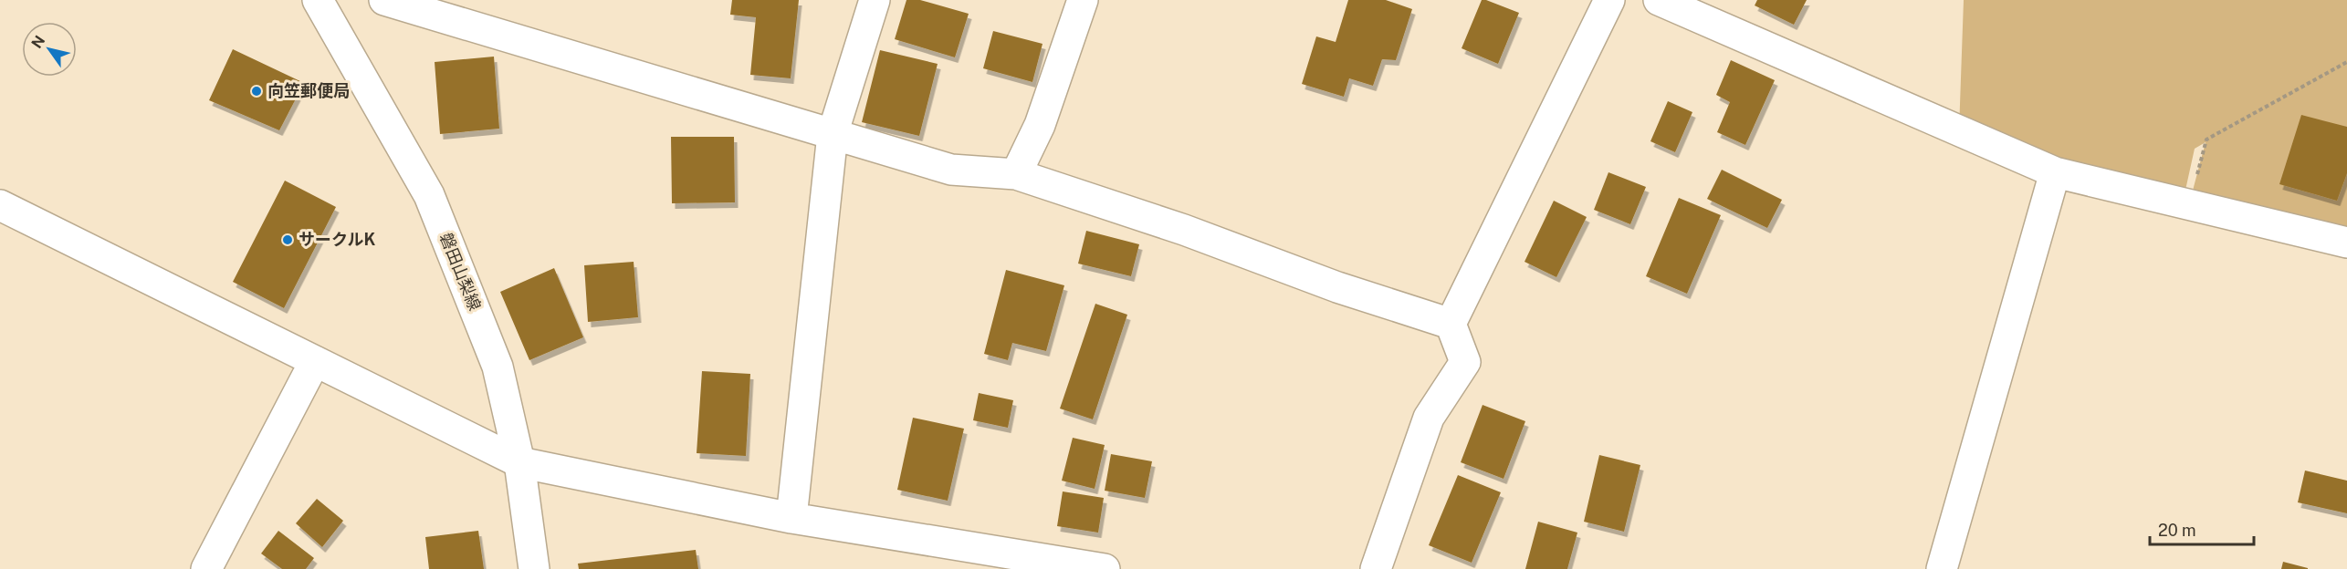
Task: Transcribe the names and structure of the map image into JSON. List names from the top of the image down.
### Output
{
  "streets": {
    "street": ["磐田山梨線"]
  },
  "places": ["向笠郵便局", "サークルK"],
  "scale_bar": "20 m",
  "north": "top left"
}
